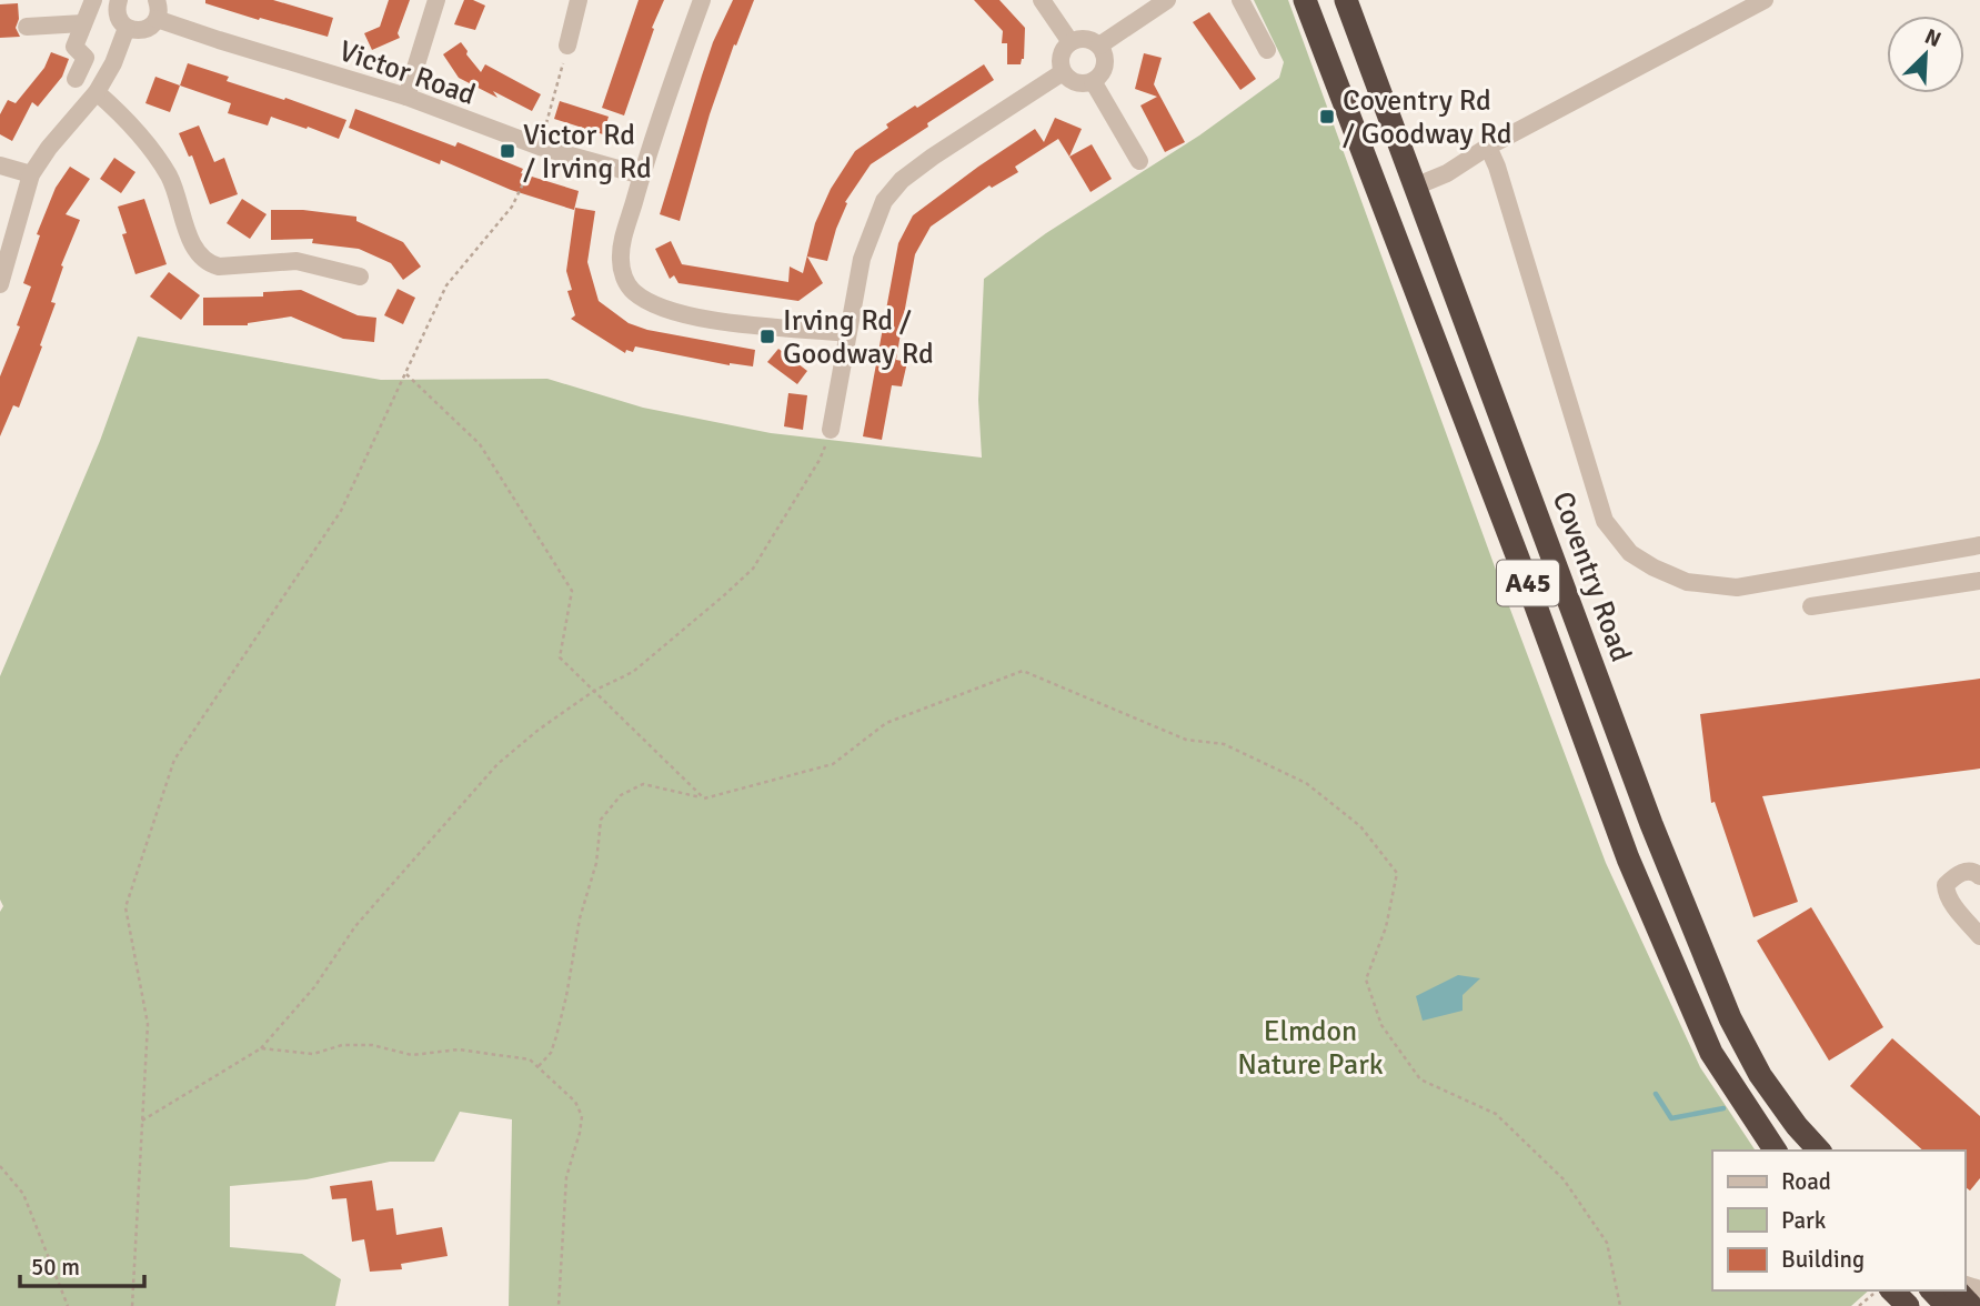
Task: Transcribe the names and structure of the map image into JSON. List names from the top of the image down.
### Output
{
  "streets": {
    "highway": ["Coventry Road", "A45"],
    "street": ["Victor Road"]
  },
  "parks": ["Elmdon Nature Park"],
  "places": {
    "transit": ["Coventry Rd / Goodway Rd", "Victor Rd / Irving Rd", "Irving Rd / Goodway Rd"]
  },
  "legend": ["Road", "Park", "Building"],
  "scale_bar": "50 m",
  "north": "top right"
}
